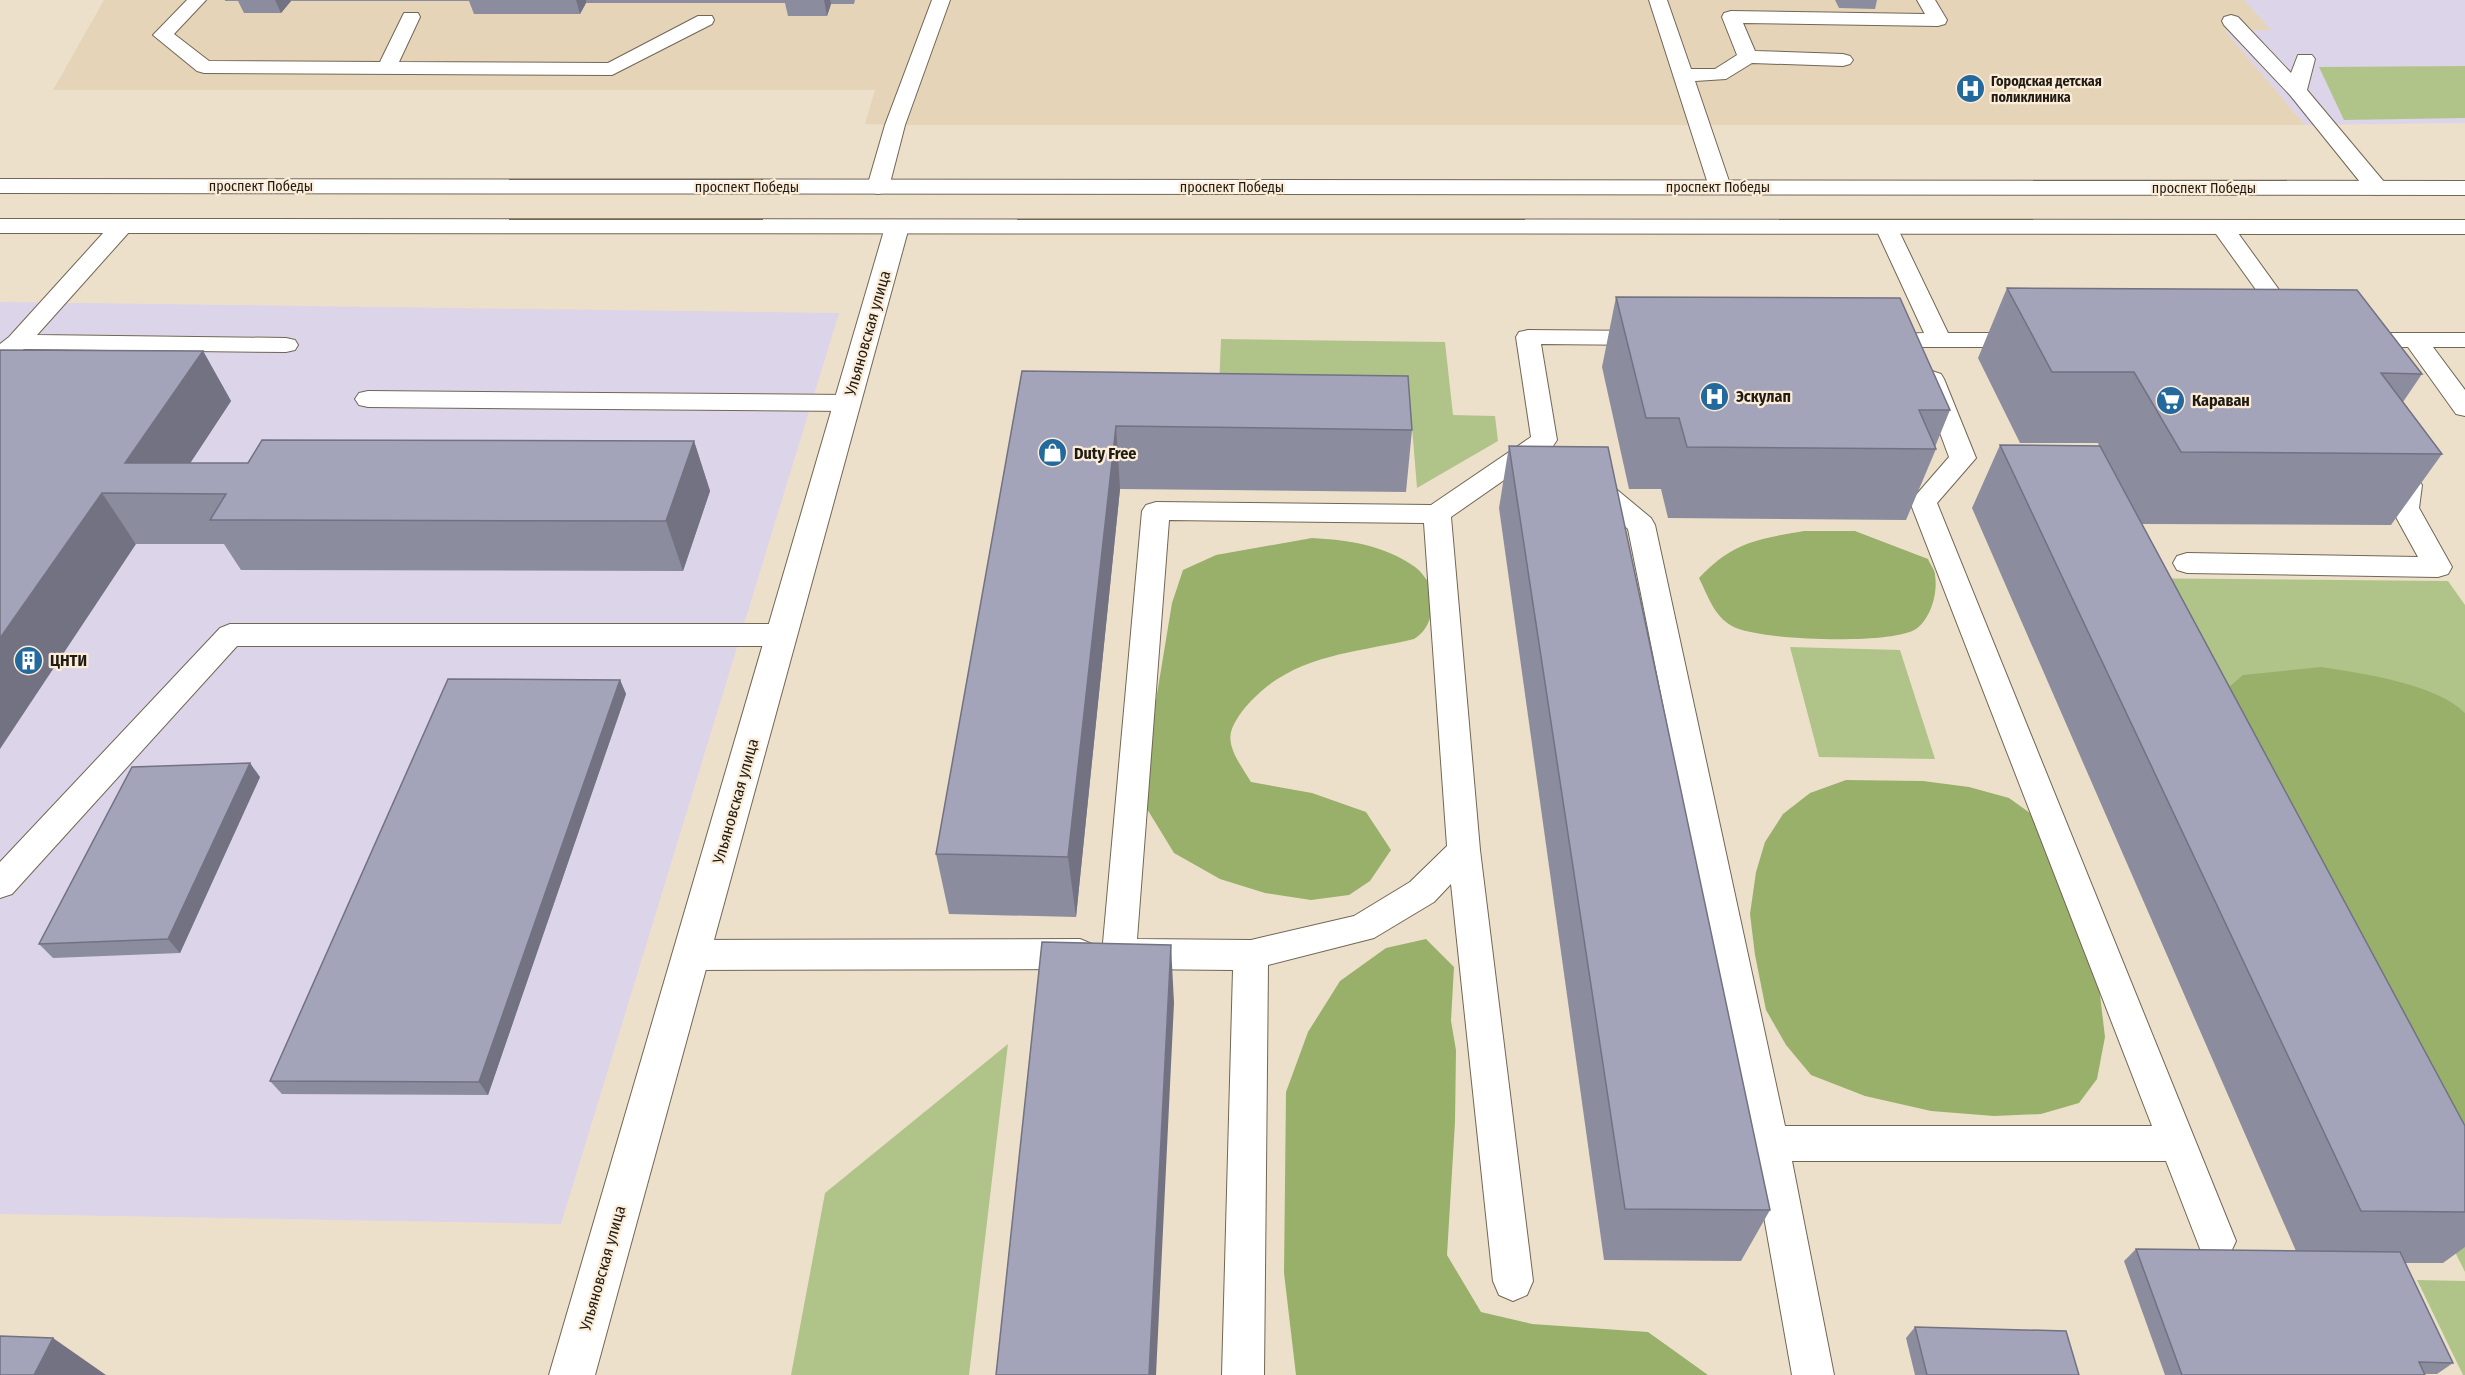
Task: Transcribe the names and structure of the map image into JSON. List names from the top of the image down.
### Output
{
  "streets": {
    "main road": ["проспект Победы", "Ульяновская улица"]
  },
  "places": {
    "hospital": ["Городская детская поликлиника", "Эскулап"],
    "supermarket": ["Караван"],
    "shop": ["Duty Free"],
    "building": ["ЦНТИ"]
  }
}
